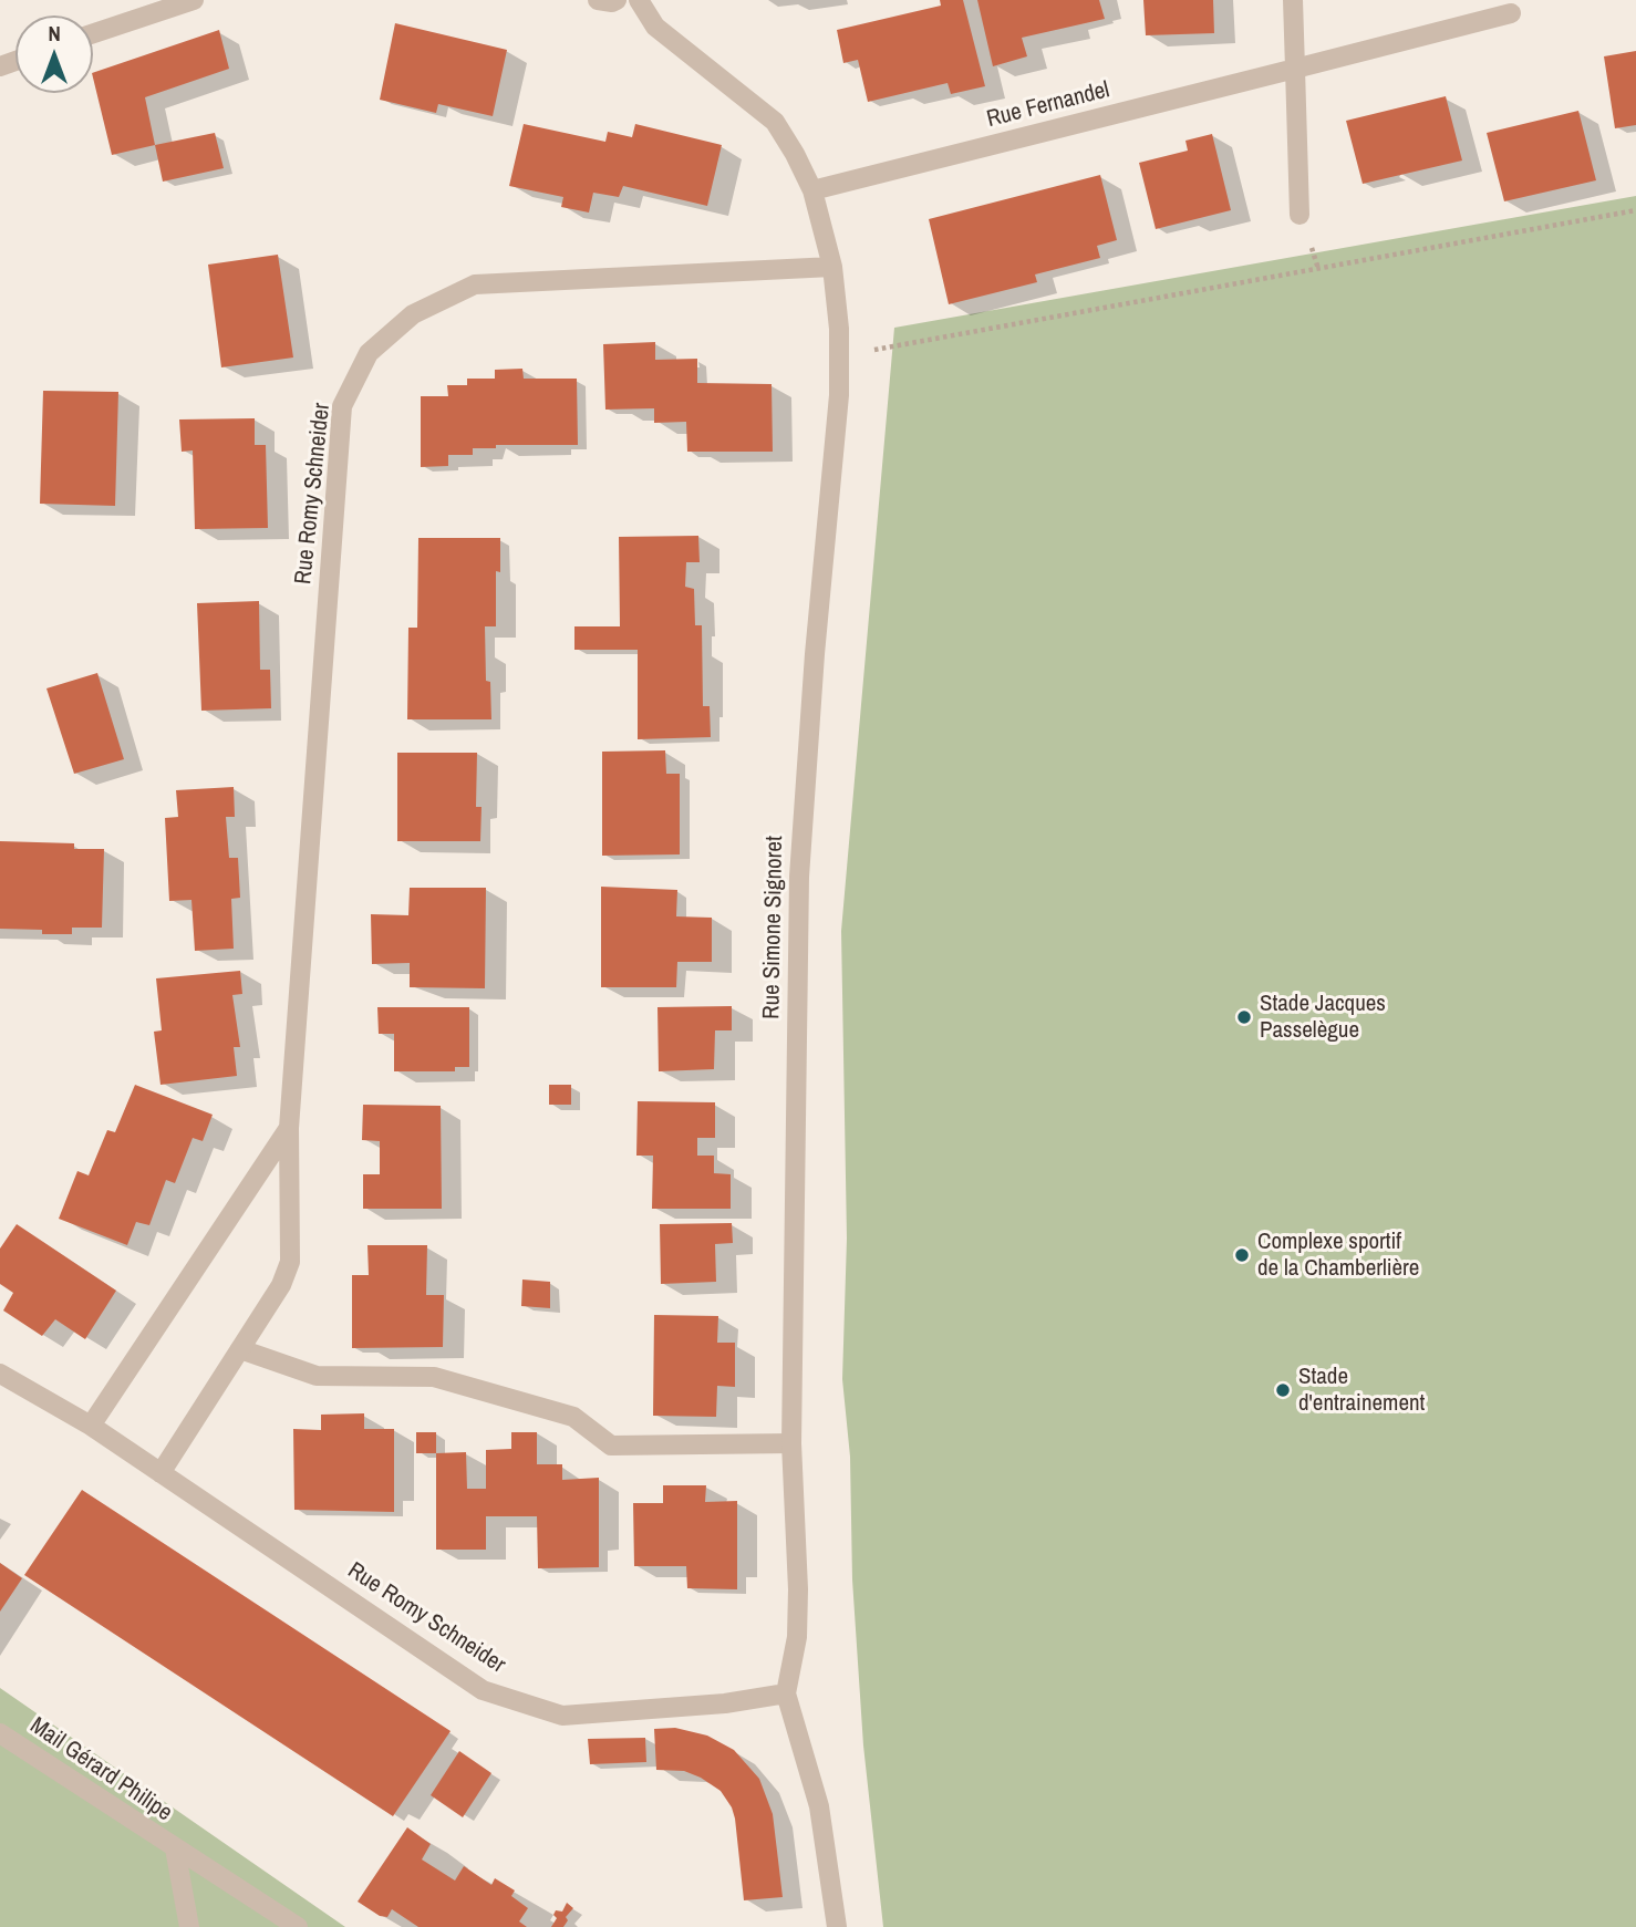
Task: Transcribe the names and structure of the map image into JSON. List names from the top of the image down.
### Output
{
  "streets": {
    "street": [
      "Rue Fernandel",
      "Rue Romy Schneider",
      "Rue Simone Signoret",
      "Mail Gérard Philipe"
    ]
  },
  "crossings": [
    ["Rue Fernandel", "Rue Simone Signoret"],
    ["Rue Romy Schneider", "Rue Simone Signoret"]
  ],
  "places": ["Stade Jacques Passelègue", "Complexe sportif de la Chamberlière", "Stade d'entrainement"],
  "north": "top"
}
